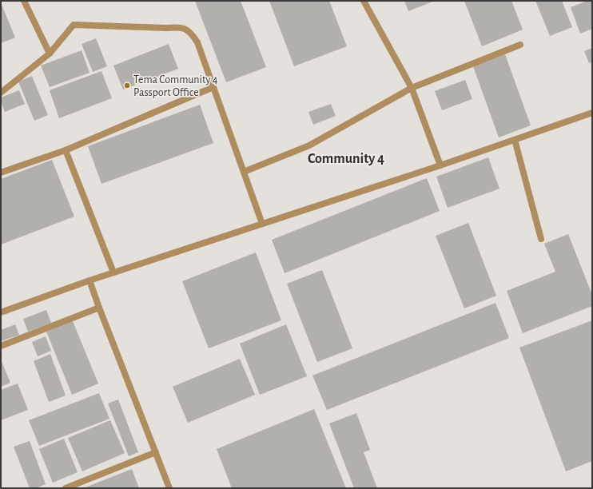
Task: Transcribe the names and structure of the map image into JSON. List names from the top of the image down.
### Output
{
  "districts": ["Community 4"],
  "places": ["Tema Community 4 Passport Office"]
}
